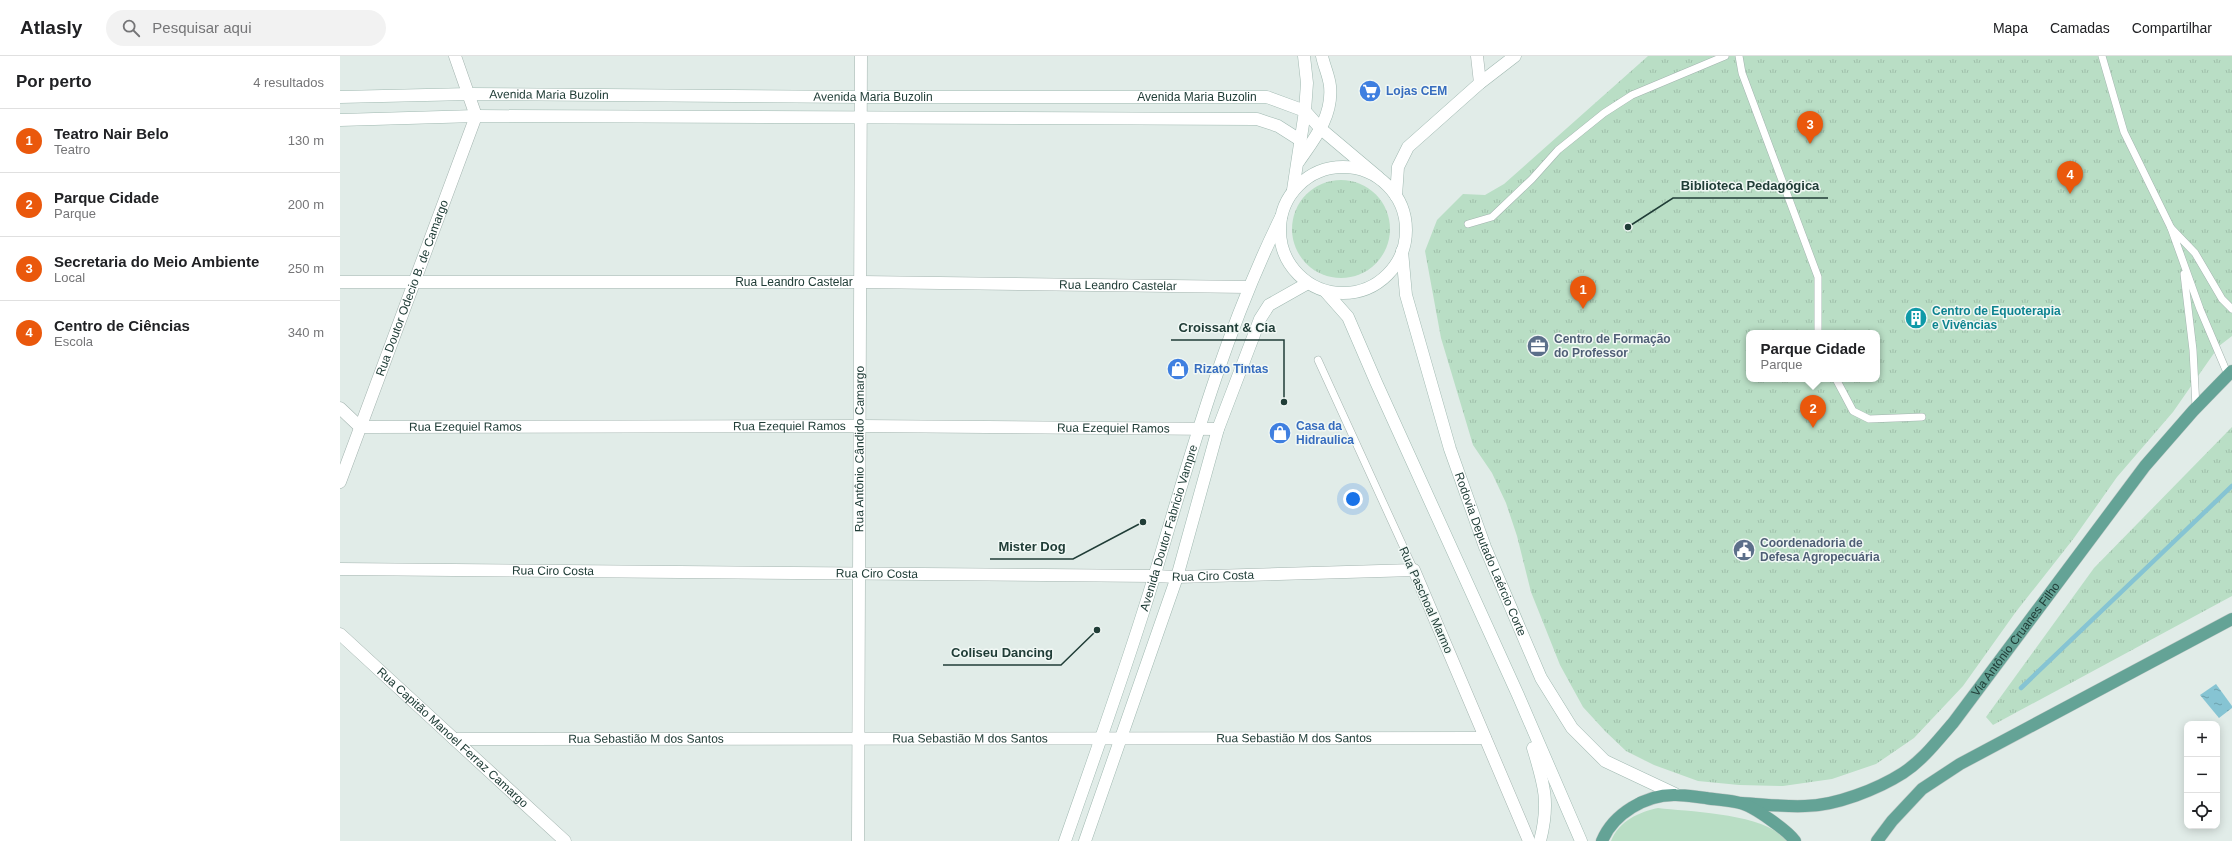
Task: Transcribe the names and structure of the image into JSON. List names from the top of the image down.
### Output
{
  "streets": {
    "main road": ["Via Antônio Cruanes Filho"],
    "street": [
      "Avenida Maria Buzolin",
      "Rua Leandro Castelar",
      "Rua Doutor Odecio B. de Camargo",
      "Rua Ezequiel Ramos",
      "Rua Antônio Cândido Camargo",
      "Avenida Doutor Fabricio Vampre",
      "Rodovia Deputado Laércio Corte",
      "Rua Ciro Costa",
      "Rua Paschoal Marmo",
      "Rua Capitão Manoel Ferraz Camargo",
      "Rua Sebastião M dos Santos"
    ]
  },
  "crossings": [
    ["Avenida Maria Buzolin", "Rua Doutor Odecio B. de Camargo"],
    ["Avenida Maria Buzolin", "Rua Antônio Cândido Camargo"],
    ["Rua Leandro Castelar", "Rua Doutor Odecio B. de Camargo"],
    ["Rua Leandro Castelar", "Rua Antônio Cândido Camargo"],
    ["Rua Leandro Castelar", "Avenida Doutor Fabricio Vampre"],
    ["Rua Doutor Odecio B. de Camargo", "Rua Ezequiel Ramos"],
    ["Rua Ezequiel Ramos", "Rua Antônio Cândido Camargo"],
    ["Rua Ezequiel Ramos", "Avenida Doutor Fabricio Vampre"],
    ["Rua Antônio Cândido Camargo", "Rua Ciro Costa"],
    ["Rua Antônio Cândido Camargo", "Rua Sebastião M dos Santos"],
    ["Avenida Doutor Fabricio Vampre", "Rodovia Deputado Laércio Corte"],
    ["Avenida Doutor Fabricio Vampre", "Rua Ciro Costa"],
    ["Avenida Doutor Fabricio Vampre", "Rua Sebastião M dos Santos"],
    ["Rodovia Deputado Laércio Corte", "Via Antônio Cruanes Filho"],
    ["Rua Ciro Costa", "Rua Paschoal Marmo"],
    ["Rua Paschoal Marmo", "Rua Sebastião M dos Santos"],
    ["Rua Capitão Manoel Ferraz Camargo", "Rua Sebastião M dos Santos"]
  ],
  "places": {
    "supermarket": ["Lojas CEM"],
    "other": [
      "Biblioteca Pedagógica",
      "Croissant & Cia",
      "Mister Dog",
      "Coliseu Dancing"
    ],
    "building": ["Centro de Equoterapia e Vivências"],
    "office": ["Centro de Formação do Professor"],
    "shop": ["Rizato Tintas", "Casa da Hidraulica"],
    "public building": ["Coordenadoria de Defesa Agropecuária"]
  },
  "page": {
    "header": "Atlasly",
    "search": "Pesquisar aqui",
    "nav": ["Mapa", "Camadas", "Compartilhar"],
    "heading": ["Por perto", "4 resultados"],
    "list": [
      {
        "mark": "1",
        "name": "Teatro Nair Belo",
        "note": "Teatro",
        "value": "130 m"
      },
      {
        "mark": "2",
        "name": "Parque Cidade",
        "note": "Parque",
        "value": "200 m"
      },
      {
        "mark": "3",
        "name": "Secretaria do Meio Ambiente",
        "note": "Local",
        "value": "250 m"
      },
      {
        "mark": "4",
        "name": "Centro de Ciências",
        "note": "Escola",
        "value": "340 m"
      }
    ],
    "pins": [
      "3",
      "4",
      "1",
      "2"
    ],
    "popup": ["Parque Cidade", "Parque"],
    "map_buttons": ["+", "−"]
  }
}
